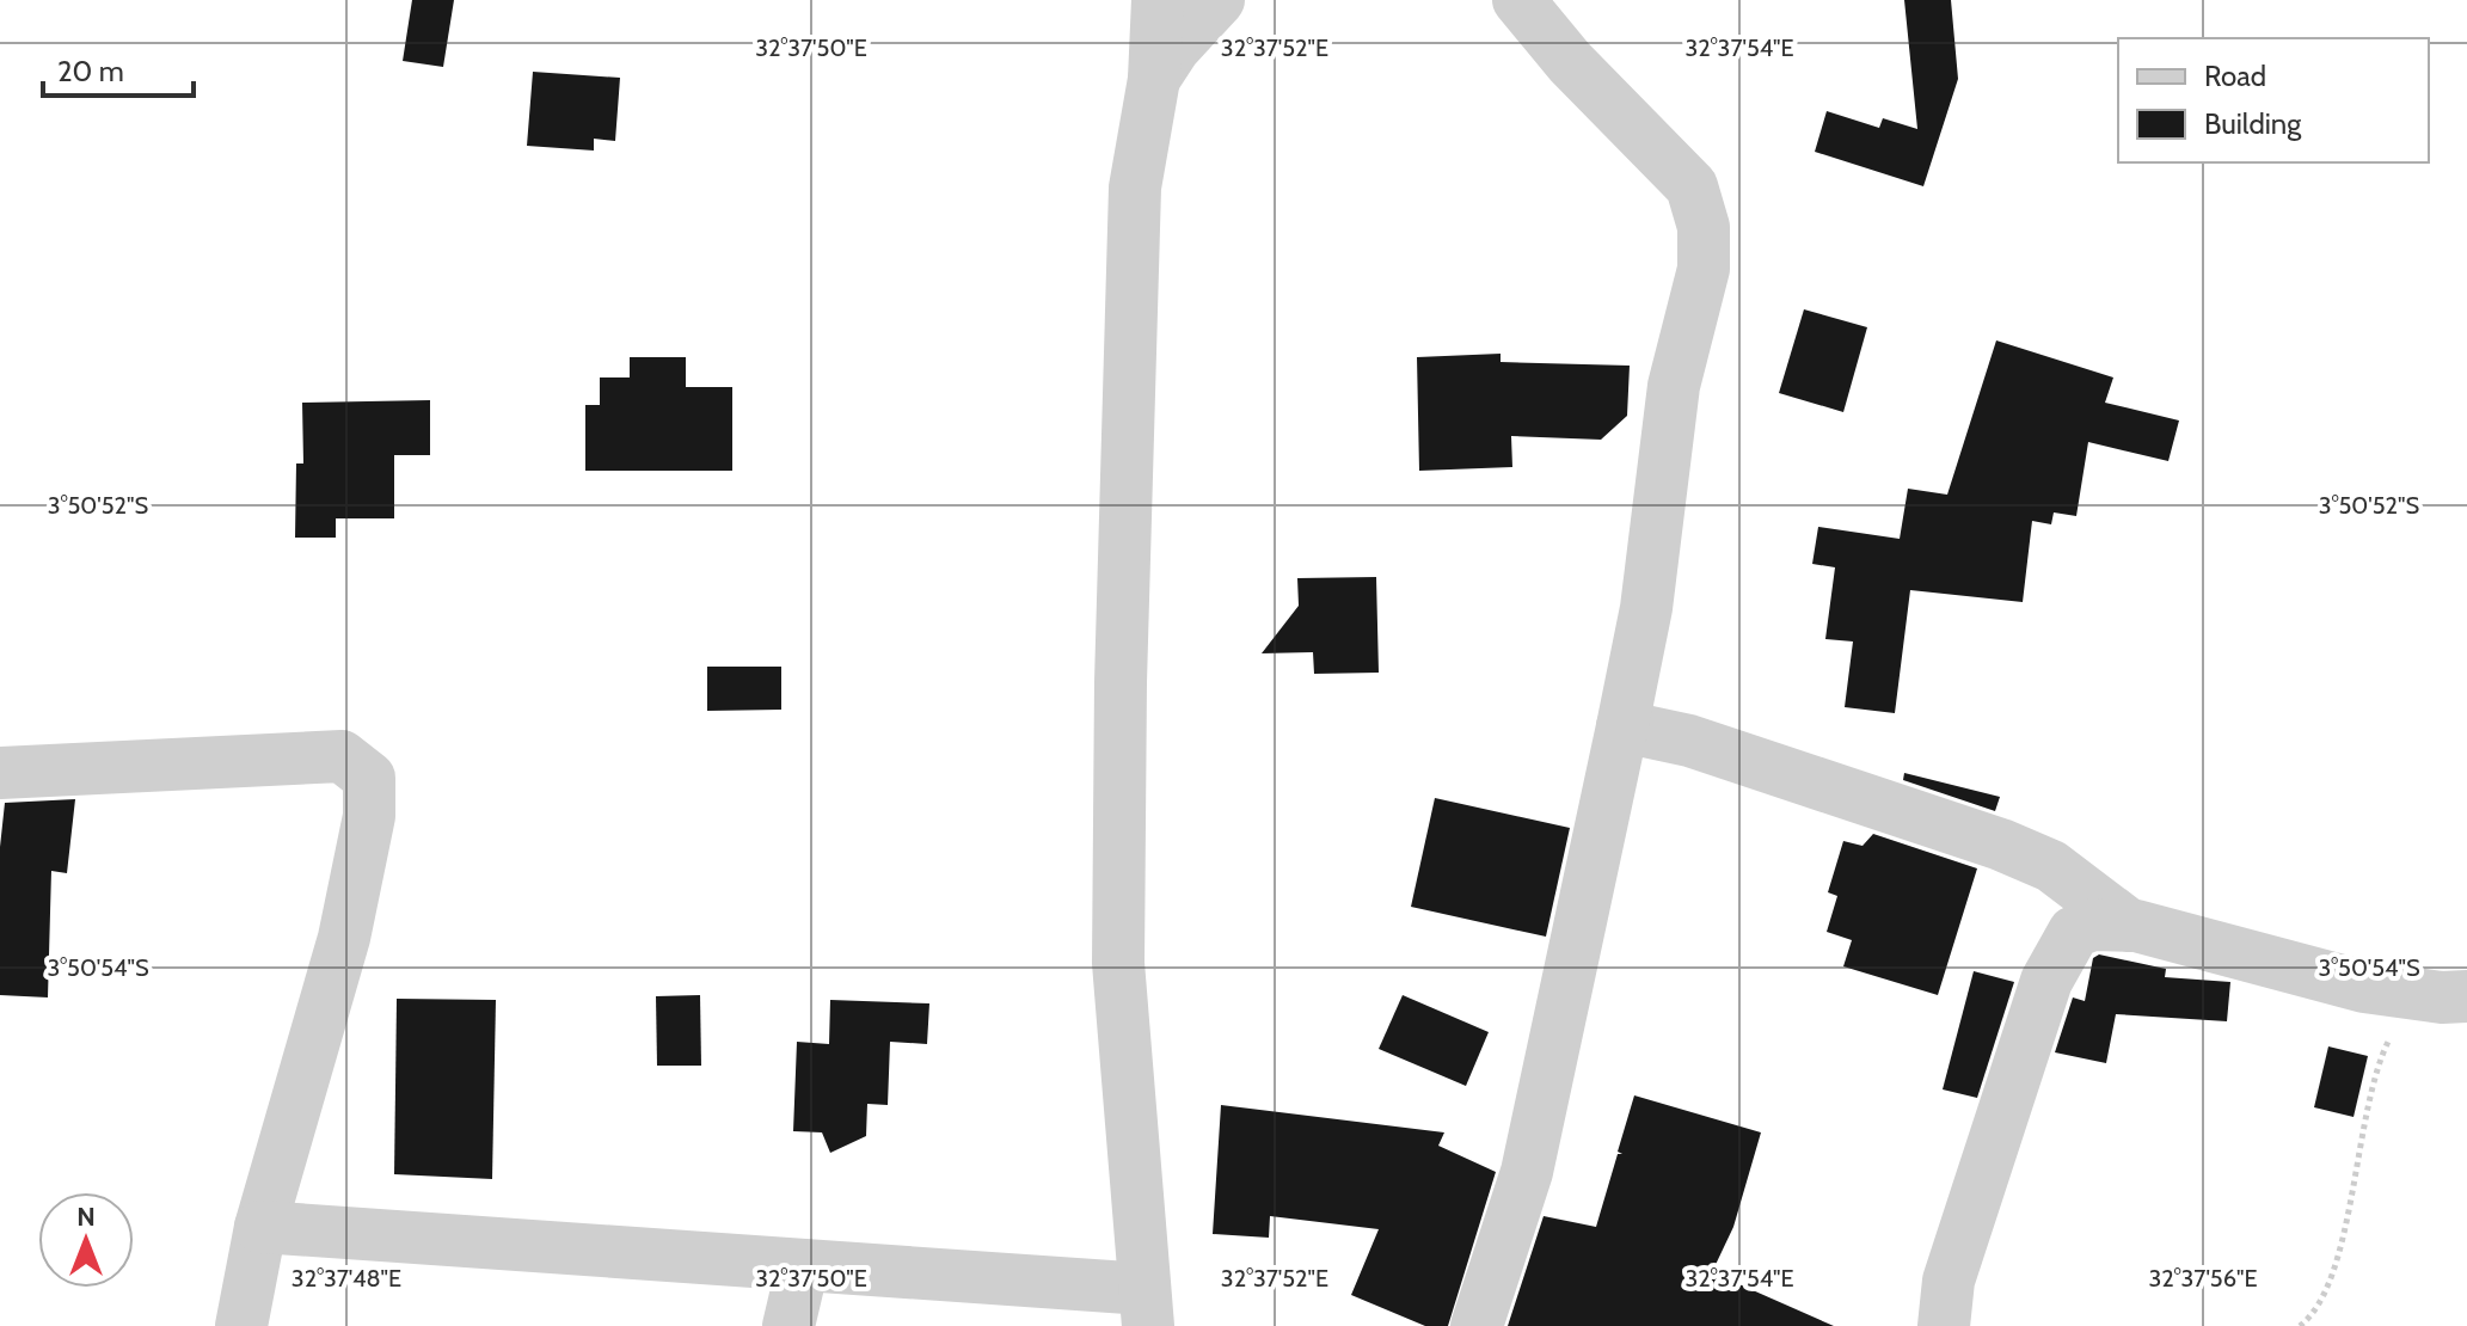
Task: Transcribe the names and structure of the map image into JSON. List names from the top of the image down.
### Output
{
  "legend": ["Road", "Building"],
  "scale_bar": "20 m",
  "north": "top",
  "coordinates": [
    "32°37'50\"E",
    "32°37'52\"E",
    "32°37'54\"E",
    "3°50'52\"S",
    "3°50'54\"S",
    "32°37'48\"E",
    "32°37'56\"E"
  ]
}
